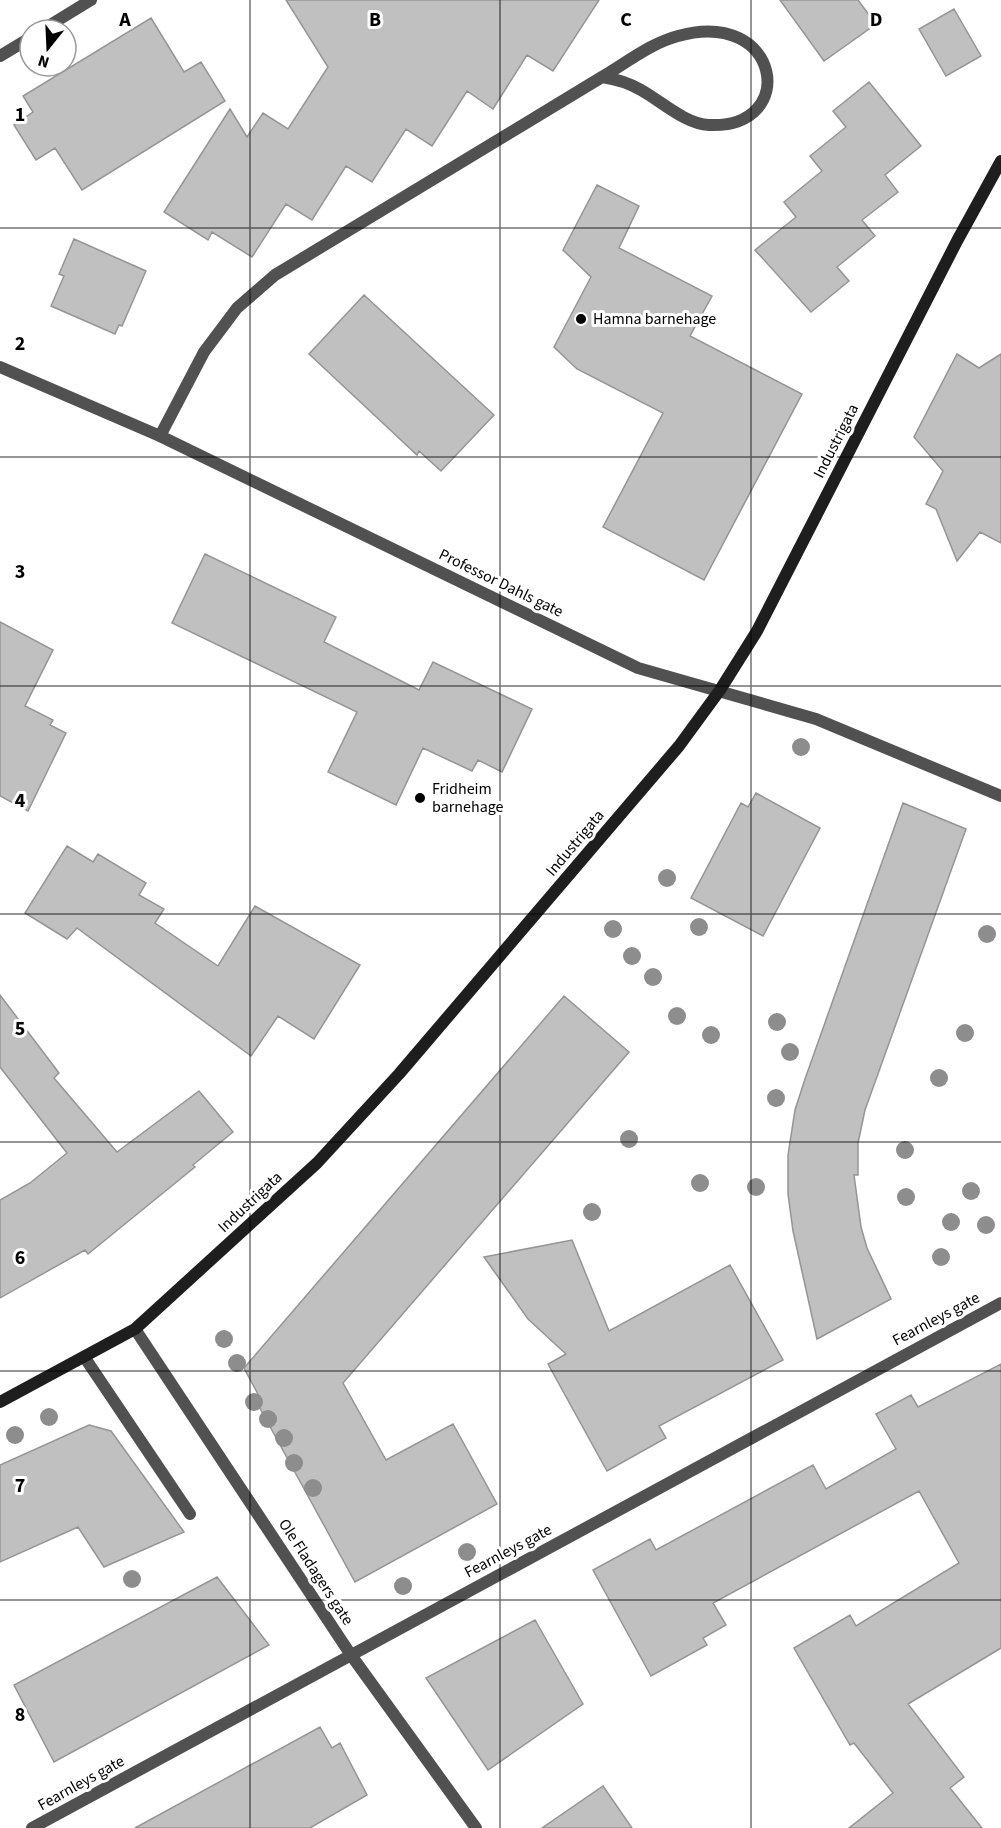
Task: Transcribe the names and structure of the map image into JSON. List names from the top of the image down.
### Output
{
  "streets": {
    "street": [
      "Industrigata",
      "Professor Dahls gate",
      "Fearnleys gate",
      "Ole Fladagers gate"
    ]
  },
  "crossings": [
    ["Industrigata", "Professor Dahls gate"],
    ["Industrigata", "Ole Fladagers gate"],
    ["Fearnleys gate", "Ole Fladagers gate"]
  ],
  "places": ["Hamna barnehage", "Fridheim barnehage"],
  "north": "bottom",
  "grid": {
    "columns": [
      "A",
      "B",
      "C",
      "D"
    ],
    "rows": [
      "1",
      "2",
      "3",
      "4",
      "5",
      "6",
      "7",
      "8"
    ]
  }
}
